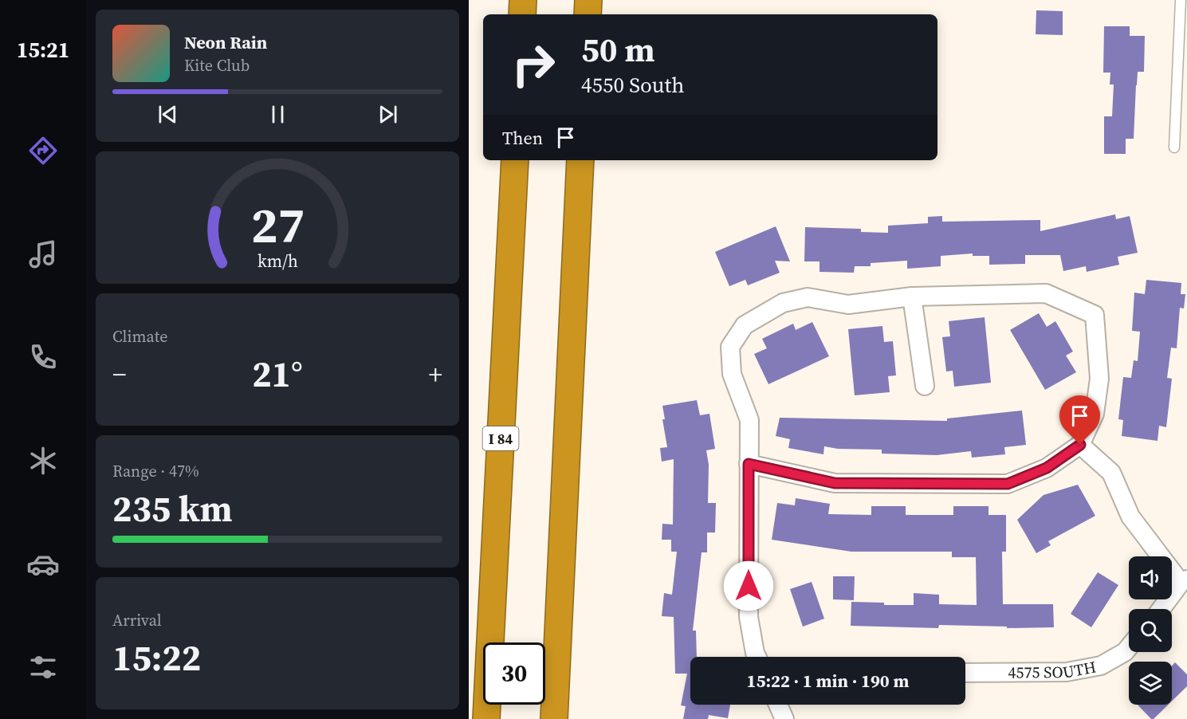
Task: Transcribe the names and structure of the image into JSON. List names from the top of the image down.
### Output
{
  "streets": {
    "highway": ["I 84"],
    "street": ["4575 SOUTH"]
  },
  "page": {
    "tabs": "15:21",
    "turn": ["50 m", "4550 South"],
    "song": ["Neon Rain", "Kite Club"],
    "then": "Then",
    "tile": [
      "Climate",
      ["Range · 47%", "235 km"],
      ["Arrival", "15:22"]
    ],
    "heat": ["−", "21°", "+"],
    "limit": "30",
    "trip": "15:22 · 1 min · 190 m",
    "gauge": ["27", "km/h"]
  }
}
